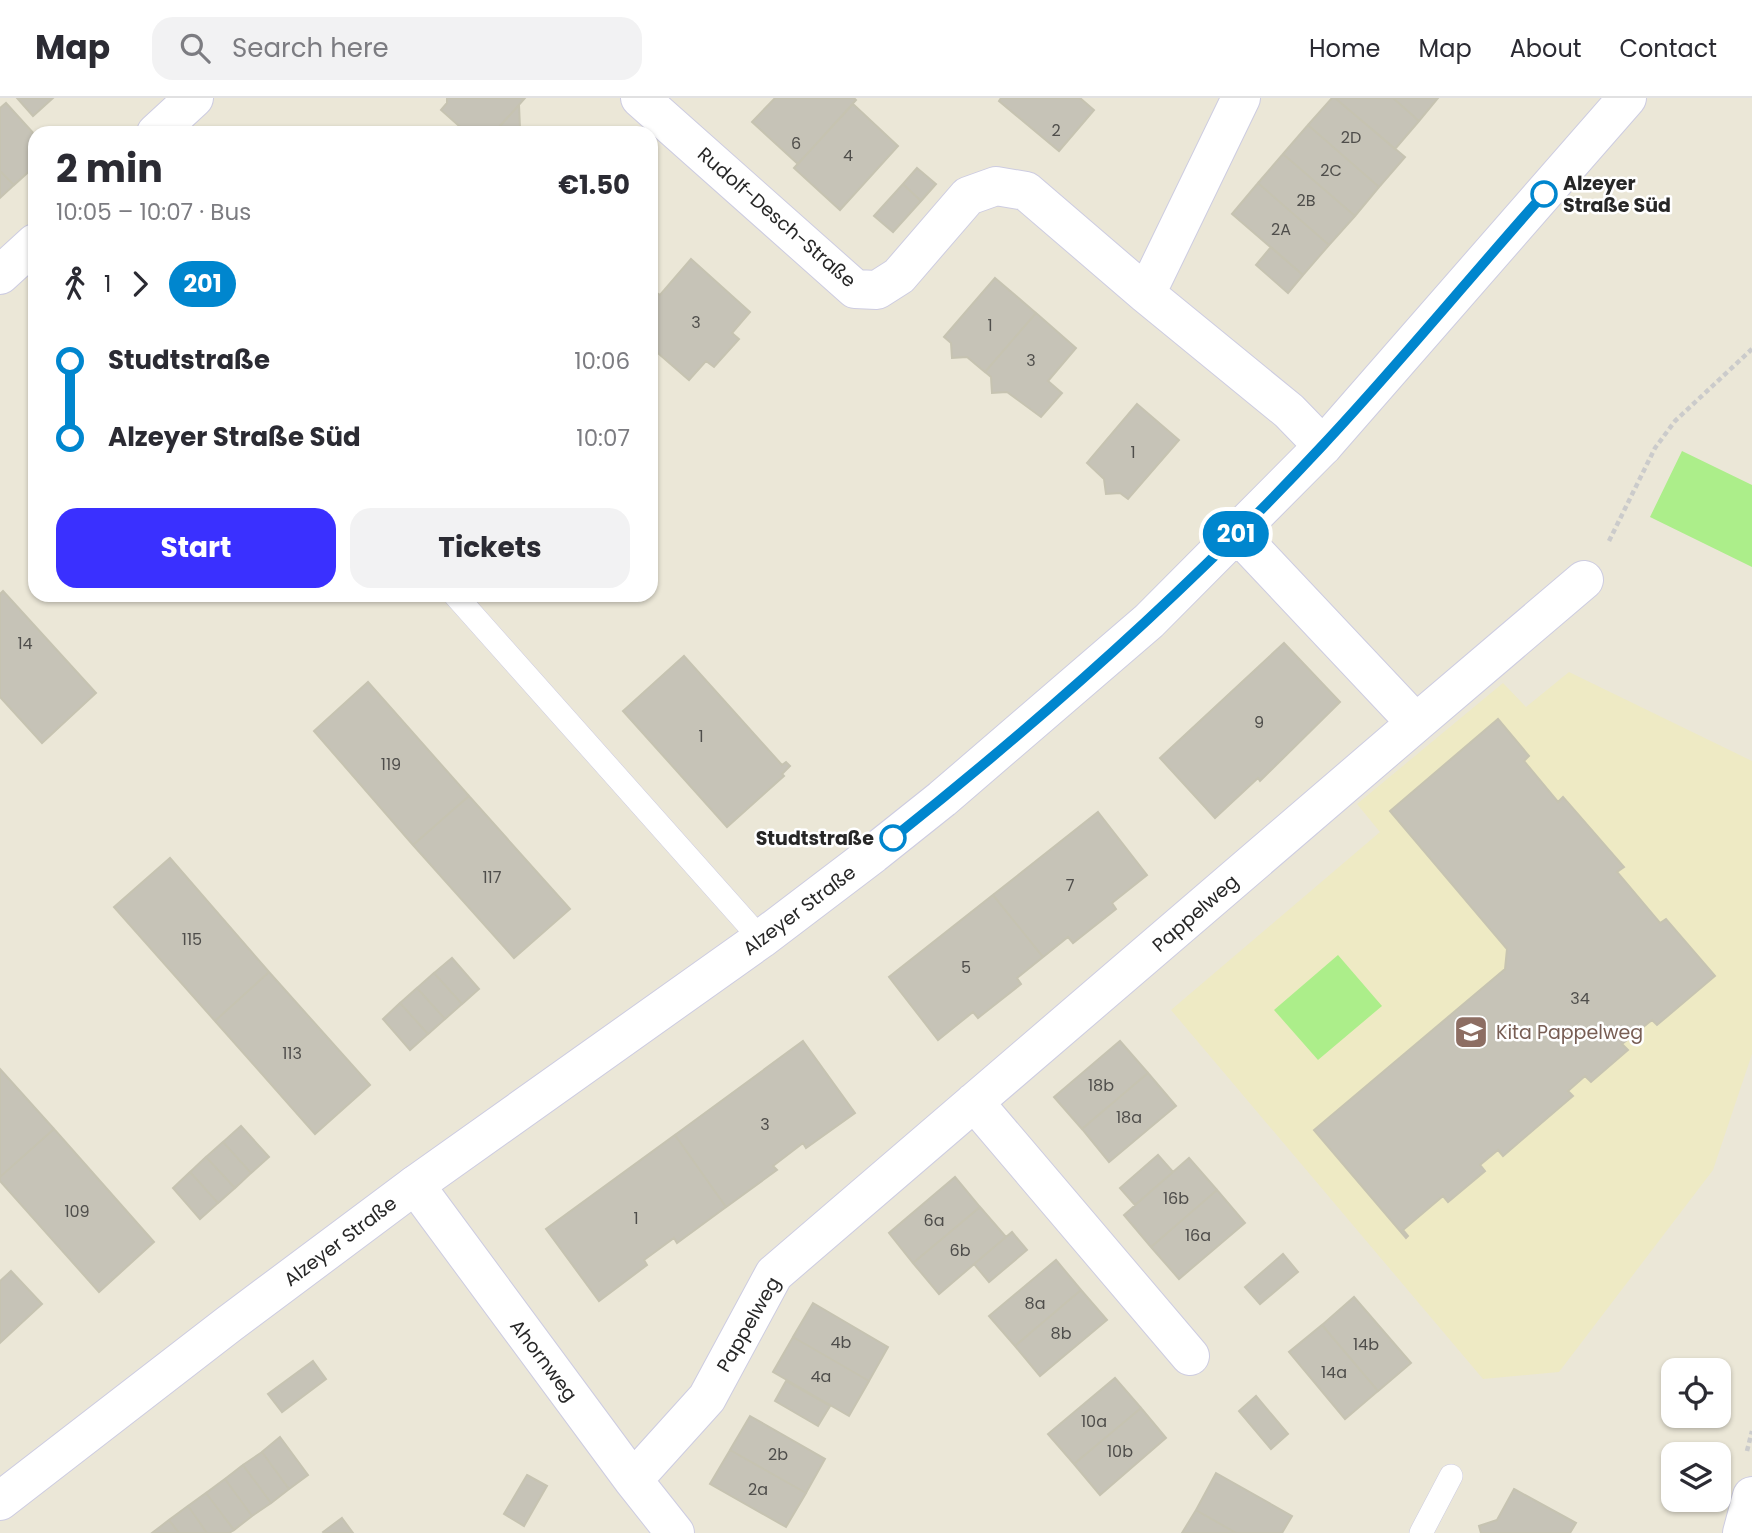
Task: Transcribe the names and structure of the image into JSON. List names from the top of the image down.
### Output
{
  "streets": {
    "street": [
      "Rudolf-Desch-Straße",
      "Alzeyer Straße",
      "Pappelweg",
      "Ahornweg"
    ]
  },
  "crossings": [
    ["Rudolf-Desch-Straße", "Alzeyer Straße"],
    ["Alzeyer Straße", "Ahornweg"],
    ["Pappelweg", "Ahornweg"]
  ],
  "places": {
    "other": ["Alzeyer Straße Süd", "Studtstraße"],
    "school or university": ["Kita Pappelweg"]
  },
  "lines": ["bus line 201"],
  "house_numbers": [
    "2",
    "2D",
    "6",
    "4",
    "2C",
    "2B",
    "2A",
    "3",
    "1",
    "3",
    "1",
    "14",
    "9",
    "1",
    "119",
    "117",
    "7",
    "115",
    "5",
    "34",
    "113",
    "18b",
    "18a",
    "3",
    "16b",
    "109",
    "1",
    "6a",
    "16a",
    "6b",
    "8a",
    "8b",
    "4b",
    "14b",
    "14a",
    "4a",
    "10a",
    "10b",
    "2b",
    "2a"
  ],
  "page": {
    "header": "Map",
    "search": "Search here",
    "nav": [
      "Home",
      "Map",
      "About",
      "Contact"
    ],
    "on_map": "201",
    "heading": ["2 min", "10:05 – 10:07 · Bus", "€1.50"],
    "legs": ["1", "201"],
    "list": [
      {
        "name": "Studtstraße",
        "value": "10:06"
      },
      {
        "name": "Alzeyer Straße Süd",
        "value": "10:07"
      }
    ],
    "buttons": ["Start", "Tickets"]
  }
}
